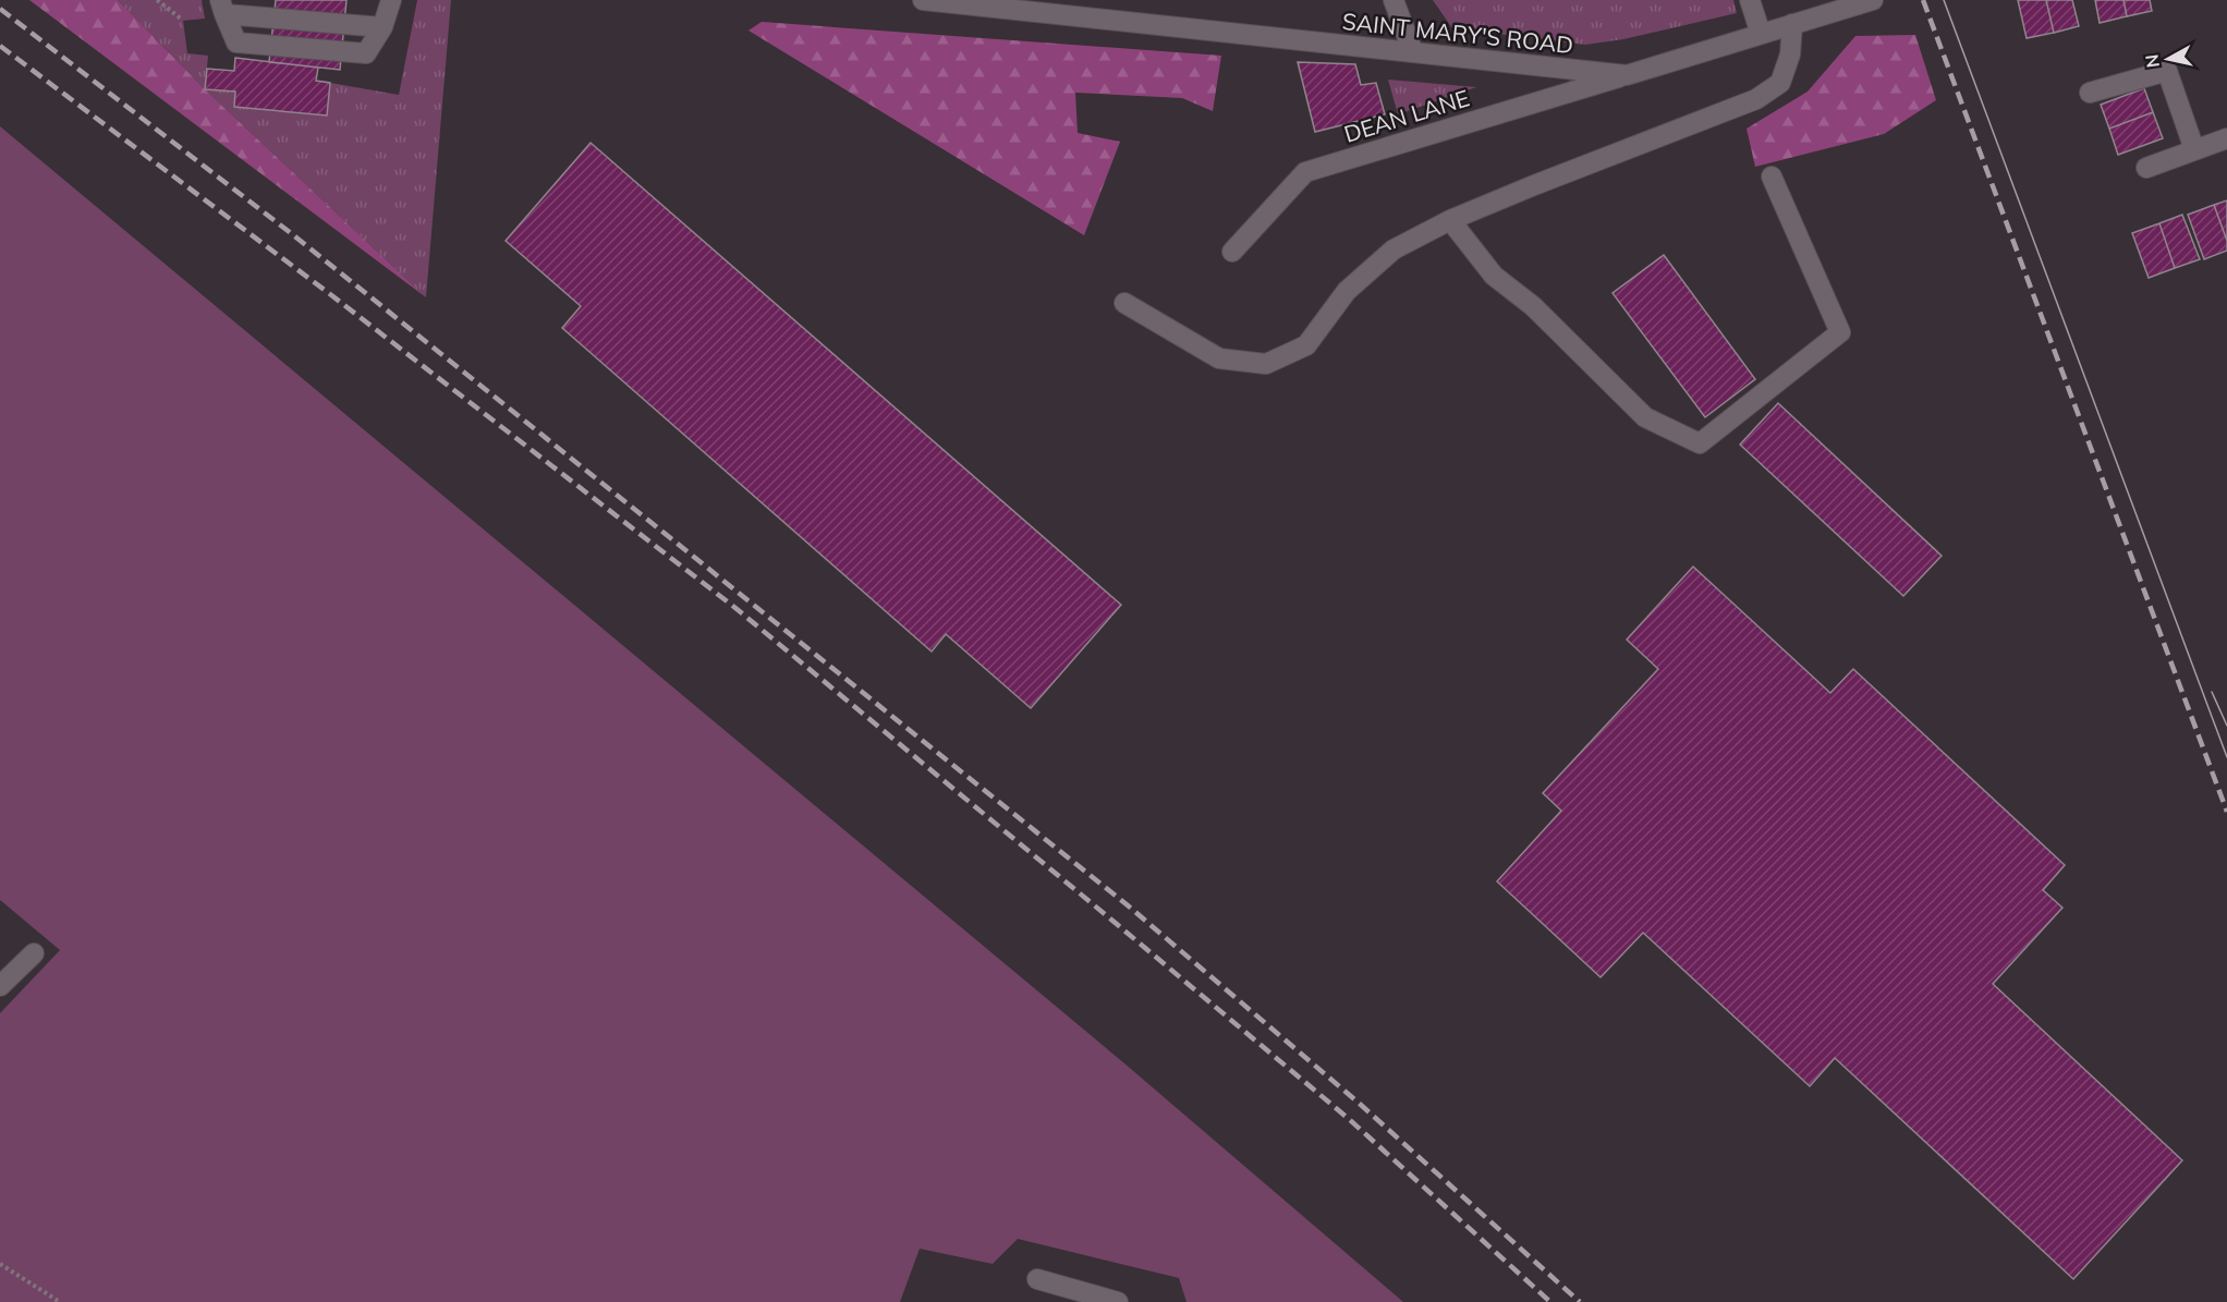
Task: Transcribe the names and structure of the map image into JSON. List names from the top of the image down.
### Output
{
  "streets": {
    "street": ["SAINT MARY'S ROAD", "DEAN LANE"]
  },
  "crossings": [
    ["SAINT MARY'S ROAD", "DEAN LANE"]
  ],
  "north": "left"
}
